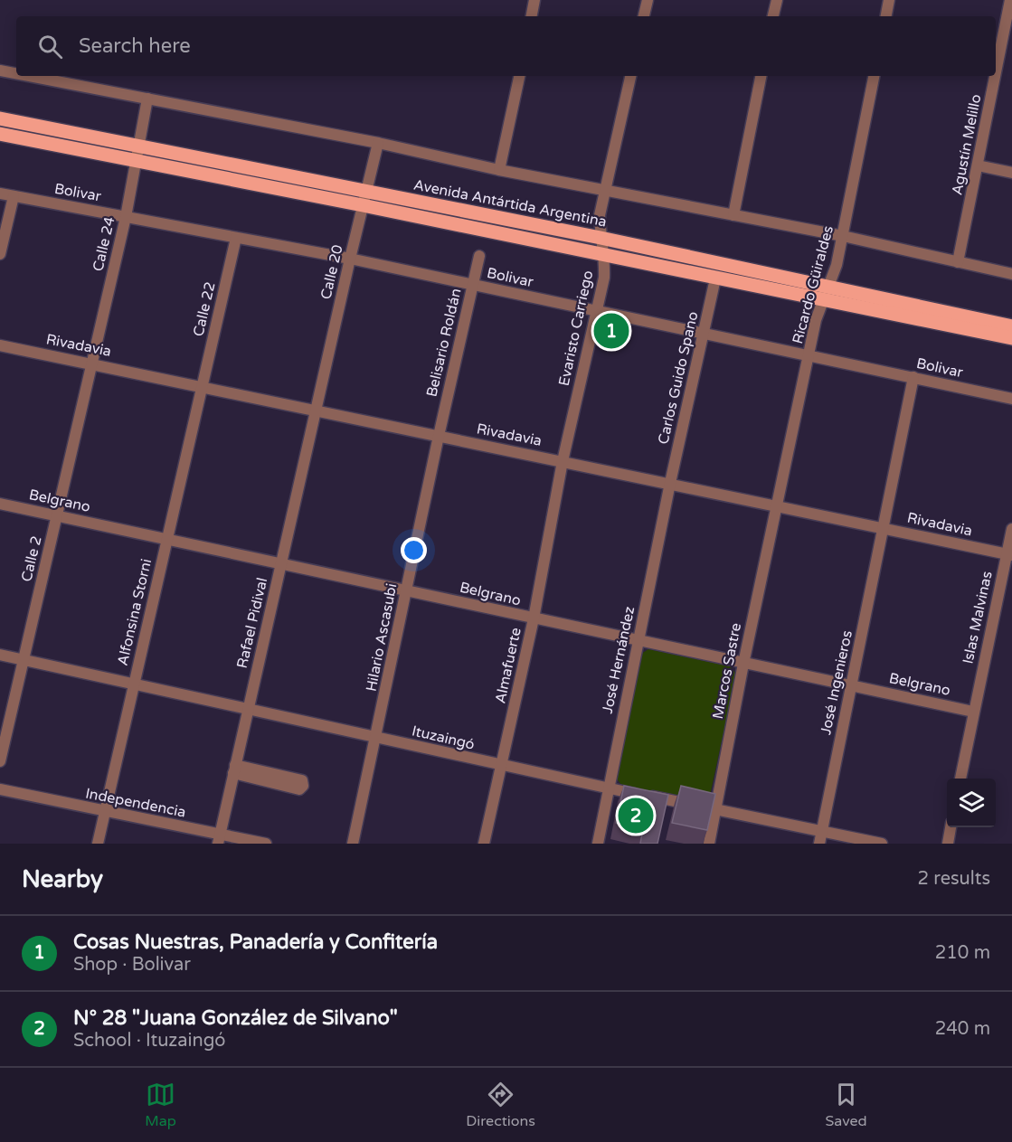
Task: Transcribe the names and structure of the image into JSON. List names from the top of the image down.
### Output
{
  "streets": {
    "main road": ["Avenida Antártida Argentina"],
    "street": [
      "Agustín Melillo",
      "Bolivar",
      "Calle 24",
      "Calle 20",
      "Ricardo Güiraldes",
      "Calle 22",
      "Evaristo Carriego",
      "Belisario Roldán",
      "Rivadavia",
      "Carlos Guido Spano",
      "Belgrano",
      "Calle 2",
      "Alfonsina Storni",
      "Islas Malvinas",
      "Rafael Pidival",
      "Hilario Ascasubi",
      "José Hernández",
      "Almafuerte",
      "Marcos Sastre",
      "José Ingenieros",
      "Ituzaingó",
      "Independencia"
    ]
  },
  "crossings": [
    ["Bolivar", "Calle 24"],
    ["Bolivar", "Calle 20"],
    ["Bolivar", "Ricardo Güiraldes"],
    ["Bolivar", "Calle 22"],
    ["Bolivar", "Evaristo Carriego"],
    ["Bolivar", "Belisario Roldán"],
    ["Bolivar", "Carlos Guido Spano"],
    ["Avenida Antártida Argentina", "Calle 24"],
    ["Avenida Antártida Argentina", "Calle 20"],
    ["Avenida Antártida Argentina", "Ricardo Güiraldes"],
    ["Avenida Antártida Argentina", "Evaristo Carriego"],
    ["Avenida Antártida Argentina", "Carlos Guido Spano"],
    ["Calle 24", "Rivadavia"],
    ["Calle 24", "Calle 2"],
    ["Calle 20", "Rivadavia"],
    ["Calle 20", "Rafael Pidival"],
    ["Ricardo Güiraldes", "Rivadavia"],
    ["Ricardo Güiraldes", "Marcos Sastre"],
    ["Calle 22", "Rivadavia"],
    ["Calle 22", "Alfonsina Storni"],
    ["Evaristo Carriego", "Rivadavia"],
    ["Evaristo Carriego", "Almafuerte"],
    ["Belisario Roldán", "Rivadavia"],
    ["Belisario Roldán", "Hilario Ascasubi"],
    ["Rivadavia", "Carlos Guido Spano"],
    ["Rivadavia", "Calle 2"],
    ["Rivadavia", "Alfonsina Storni"],
    ["Rivadavia", "Islas Malvinas"],
    ["Rivadavia", "Rafael Pidival"],
    ["Rivadavia", "Hilario Ascasubi"],
    ["Rivadavia", "José Hernández"],
    ["Rivadavia", "Almafuerte"],
    ["Rivadavia", "Marcos Sastre"],
    ["Rivadavia", "José Ingenieros"],
    ["Carlos Guido Spano", "José Hernández"],
    ["Belgrano", "Calle 2"],
    ["Belgrano", "Alfonsina Storni"],
    ["Belgrano", "Islas Malvinas"],
    ["Belgrano", "Rafael Pidival"],
    ["Belgrano", "Hilario Ascasubi"],
    ["Belgrano", "José Hernández"],
    ["Belgrano", "Almafuerte"],
    ["Belgrano", "Marcos Sastre"],
    ["Belgrano", "José Ingenieros"],
    ["Calle 2", "Ituzaingó"],
    ["Alfonsina Storni", "Ituzaingó"],
    ["Alfonsina Storni", "Independencia"],
    ["Rafael Pidival", "Ituzaingó"],
    ["Rafael Pidival", "Independencia"],
    ["Hilario Ascasubi", "Ituzaingó"],
    ["José Hernández", "Ituzaingó"],
    ["Almafuerte", "Ituzaingó"],
    ["Marcos Sastre", "Ituzaingó"],
    ["José Ingenieros", "Ituzaingó"]
  ],
  "page": {
    "search": "Search here",
    "pins": ["1", "2"],
    "heading": ["Nearby", "2 results"],
    "list": [
      {
        "mark": "1",
        "name": "Cosas Nuestras, Panadería y Confitería",
        "note": "Shop · Bolivar",
        "value": "210 m"
      },
      {
        "mark": "2",
        "name": "N° 28 \"Juana González de Silvano\"",
        "note": "School · Ituzaingó",
        "value": "240 m"
      }
    ],
    "nav": ["Map", "Directions", "Saved"]
  }
}
